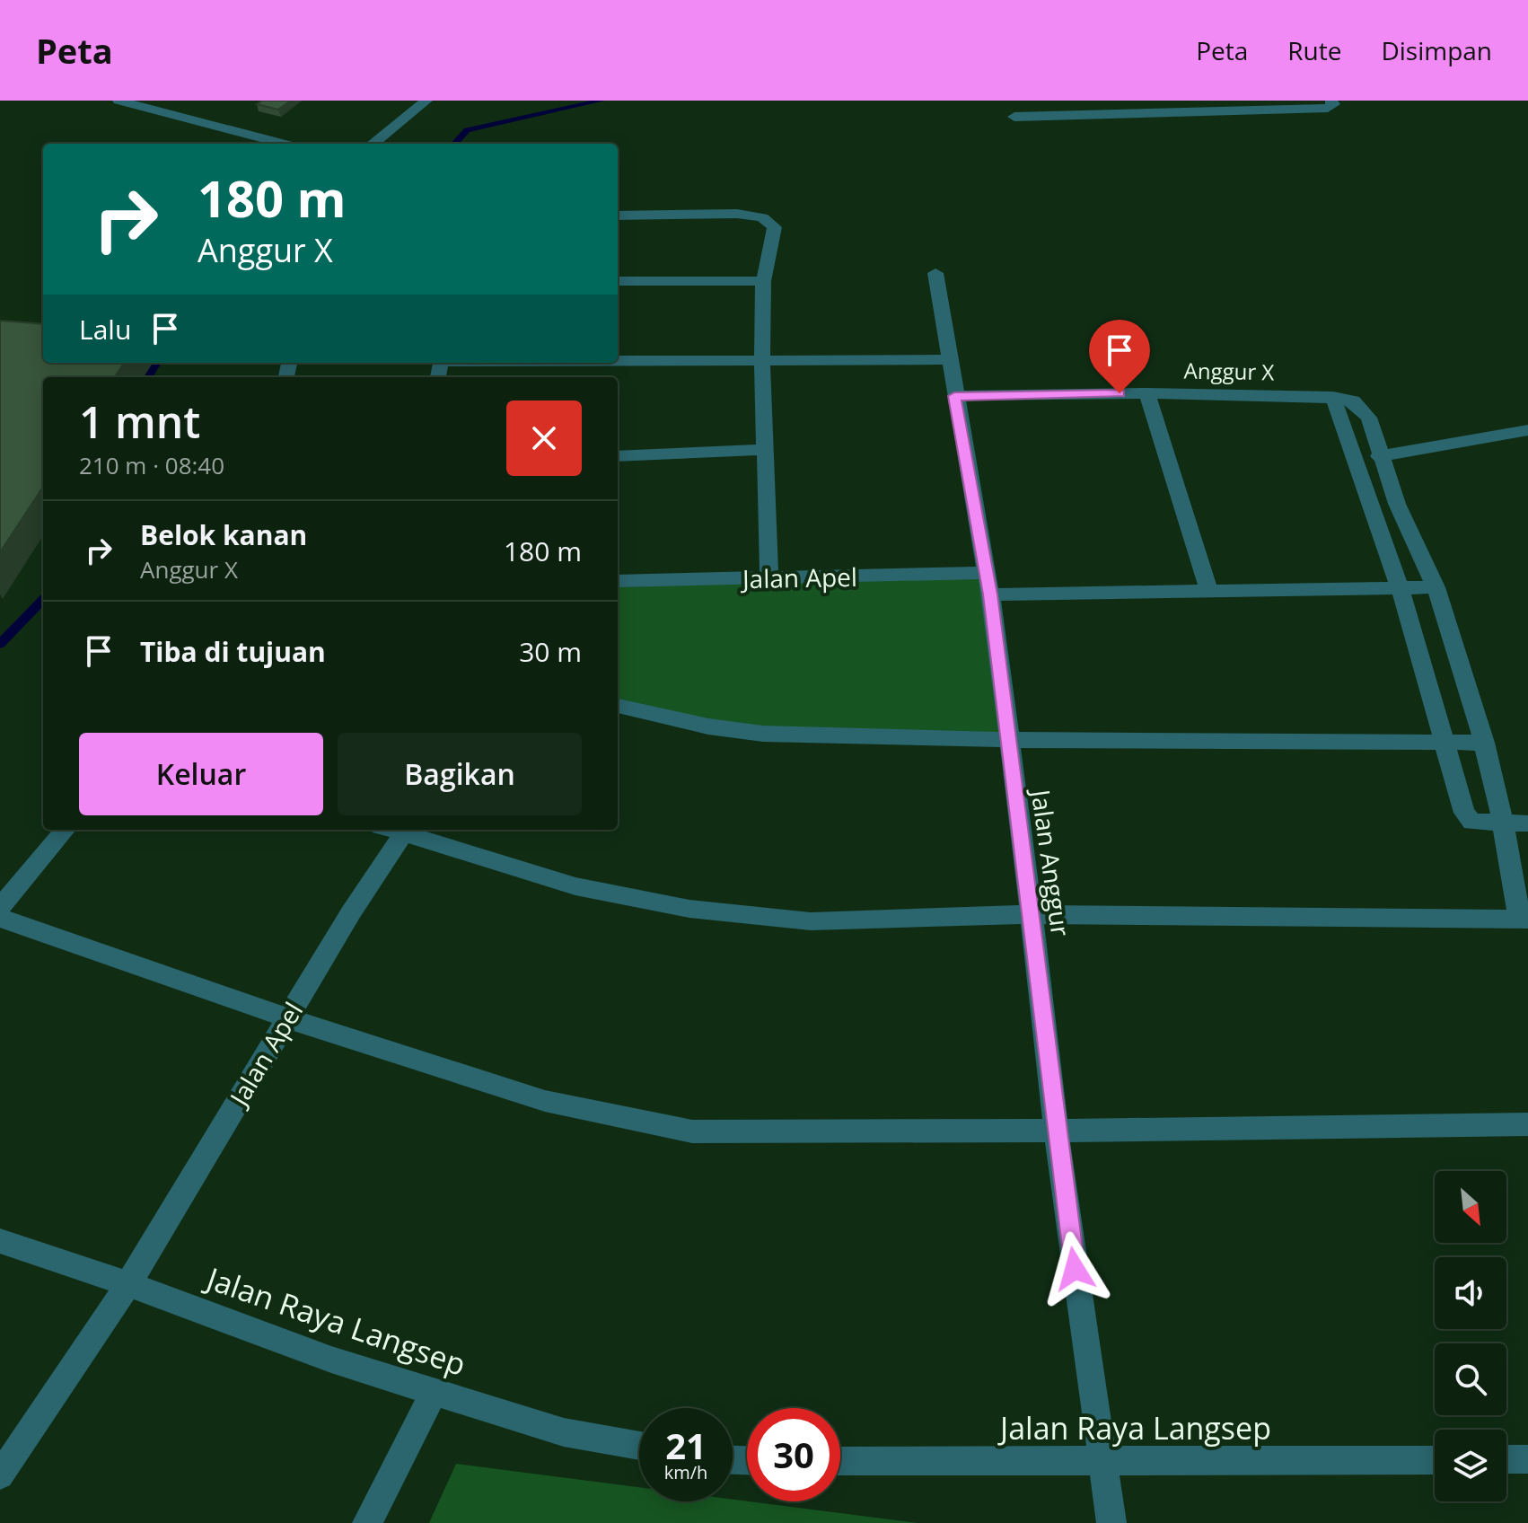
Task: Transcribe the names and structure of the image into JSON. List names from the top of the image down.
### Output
{
  "streets": {
    "street": [
      "Anggur X",
      "Jalan Apel",
      "Jalan Anggur",
      "Jalan Raya Langsep"
    ]
  },
  "crossings": [
    ["Anggur X", "Jalan Apel"],
    ["Anggur X", "Jalan Anggur"],
    ["Jalan Apel", "Jalan Anggur"],
    ["Jalan Apel", "Jalan Raya Langsep"],
    ["Jalan Anggur", "Jalan Raya Langsep"]
  ],
  "north": "bottom right",
  "page": {
    "header": "Peta",
    "nav": ["Peta", "Rute", "Disimpan"],
    "turn": ["180 m", "Anggur X"],
    "then": "Lalu",
    "heading": ["1 mnt", "210 m · 08:40"],
    "list": [
      {
        "name": "Belok kanan",
        "note": "Anggur X",
        "value": "180 m"
      },
      {
        "name": "Tiba di tujuan",
        "value": "30 m"
      }
    ],
    "buttons": ["Keluar", "Bagikan"],
    "speed": "21 km/h",
    "limit": "30"
  }
}
